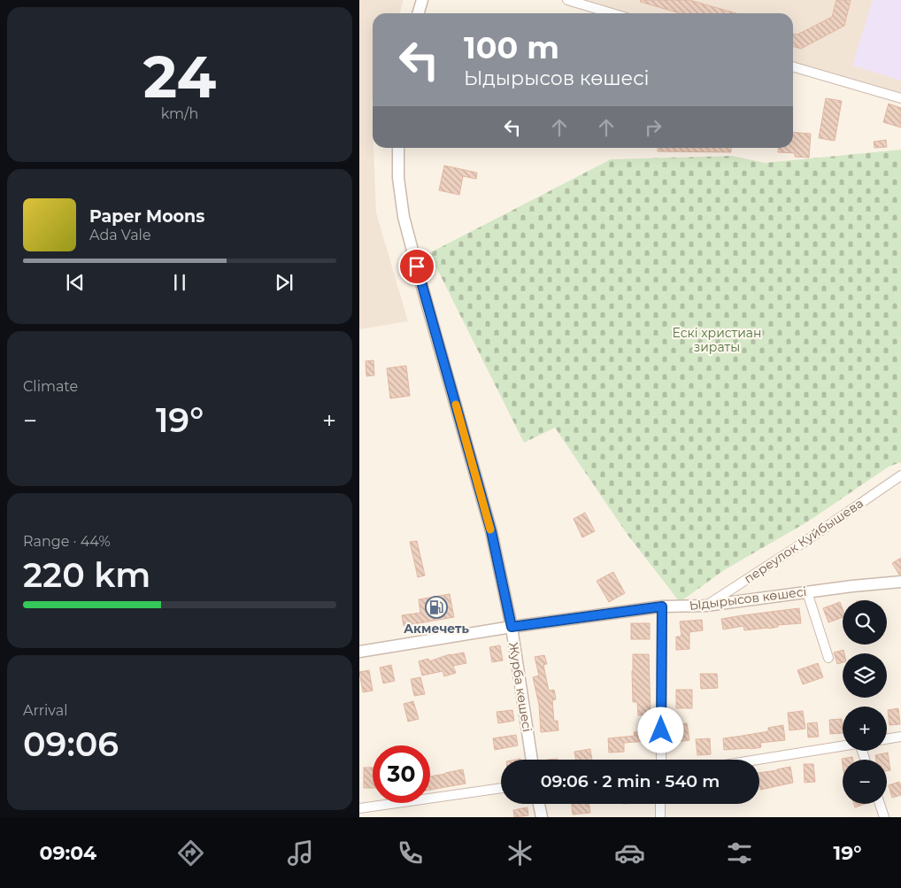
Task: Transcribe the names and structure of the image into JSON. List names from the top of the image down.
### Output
{
  "streets": {
    "street": ["переулок Куйбышева", "Ыдырысов көшесі", "Журба көшесі"]
  },
  "crossings": [
    ["переулок Куйбышева", "Ыдырысов көшесі"],
    ["Ыдырысов көшесі", "Журба көшесі"]
  ],
  "parks": ["Ескі христиан зираты"],
  "places": {
    "fuel station": ["Акмечеть"]
  },
  "page": {
    "tile": [
      ["24", "km/h"],
      "Climate",
      ["Range · 44%", "220 km"],
      ["Arrival", "09:06"]
    ],
    "turn": ["100 m", "Ыдырысов көшесі"],
    "song": ["Paper Moons", "Ada Vale"],
    "heat": ["−", "19°", "+"],
    "map_buttons": ["+", "−"],
    "limit": "30",
    "trip": "09:06 · 2 min · 540 m",
    "tabs": ["09:04", "19°"]
  }
}
